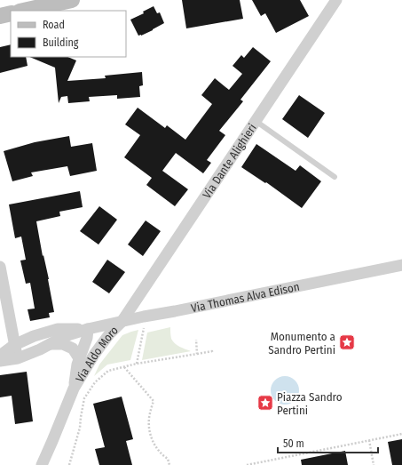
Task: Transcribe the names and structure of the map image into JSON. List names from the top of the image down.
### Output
{
  "streets": {
    "street": ["Via Dante Alighieri", "Via Thomas Alva Edison", "Via Aldo Moro"]
  },
  "crossings": [
    ["Via Dante Alighieri", "Via Thomas Alva Edison"],
    ["Via Dante Alighieri", "Via Aldo Moro"],
    ["Via Thomas Alva Edison", "Via Aldo Moro"]
  ],
  "places": {
    "place": ["Monumento a Sandro Pertini", "Piazza Sandro Pertini"]
  },
  "legend": ["Road", "Building"],
  "scale_bar": "50 m"
}
